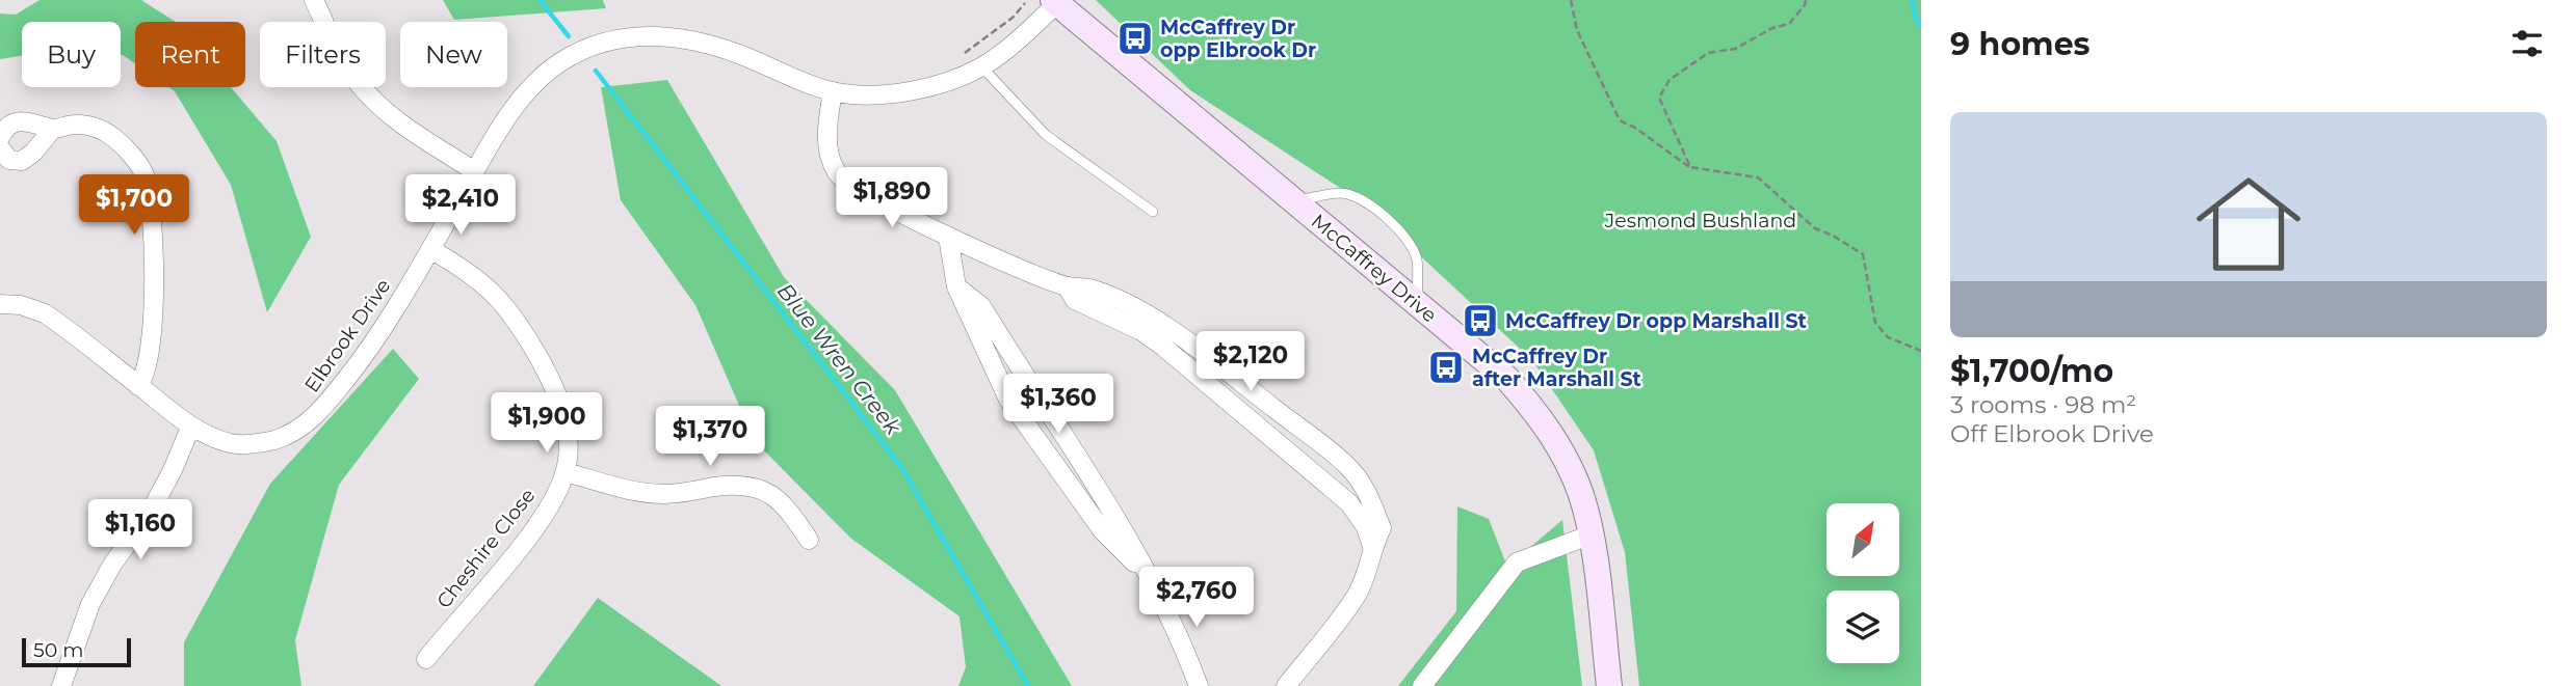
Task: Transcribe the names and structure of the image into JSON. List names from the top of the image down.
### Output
{
  "streets": {
    "main road": ["McCaffrey Drive"],
    "street": ["Elbrook Drive", "Cheshire Close"]
  },
  "crossings": [
    ["McCaffrey Drive", "Elbrook Drive"],
    ["Elbrook Drive", "Cheshire Close"]
  ],
  "water": ["Blue Wren Creek"],
  "parks": ["Jesmond Bushland"],
  "places": {
    "bus stop": ["McCaffrey Dr opp Elbrook Dr", "McCaffrey Dr opp Marshall St", "McCaffrey Dr after Marshall St"]
  },
  "scale_bar": "50 m",
  "north": "top right",
  "page": {
    "heading": "9 homes",
    "chip": [
      "Buy",
      "Rent",
      "Filters",
      "New"
    ],
    "list": [
      {
        "name": "$1,700/mo",
        "note": "3 rooms · 98 m² · Off Elbrook Drive"
      }
    ],
    "price": [
      "$1,890",
      "$1,700",
      "$2,410",
      "$2,120",
      "$1,360",
      "$1,900",
      "$1,370",
      "$1,160",
      "$2,760"
    ],
    "scale": "50 m"
  }
}
